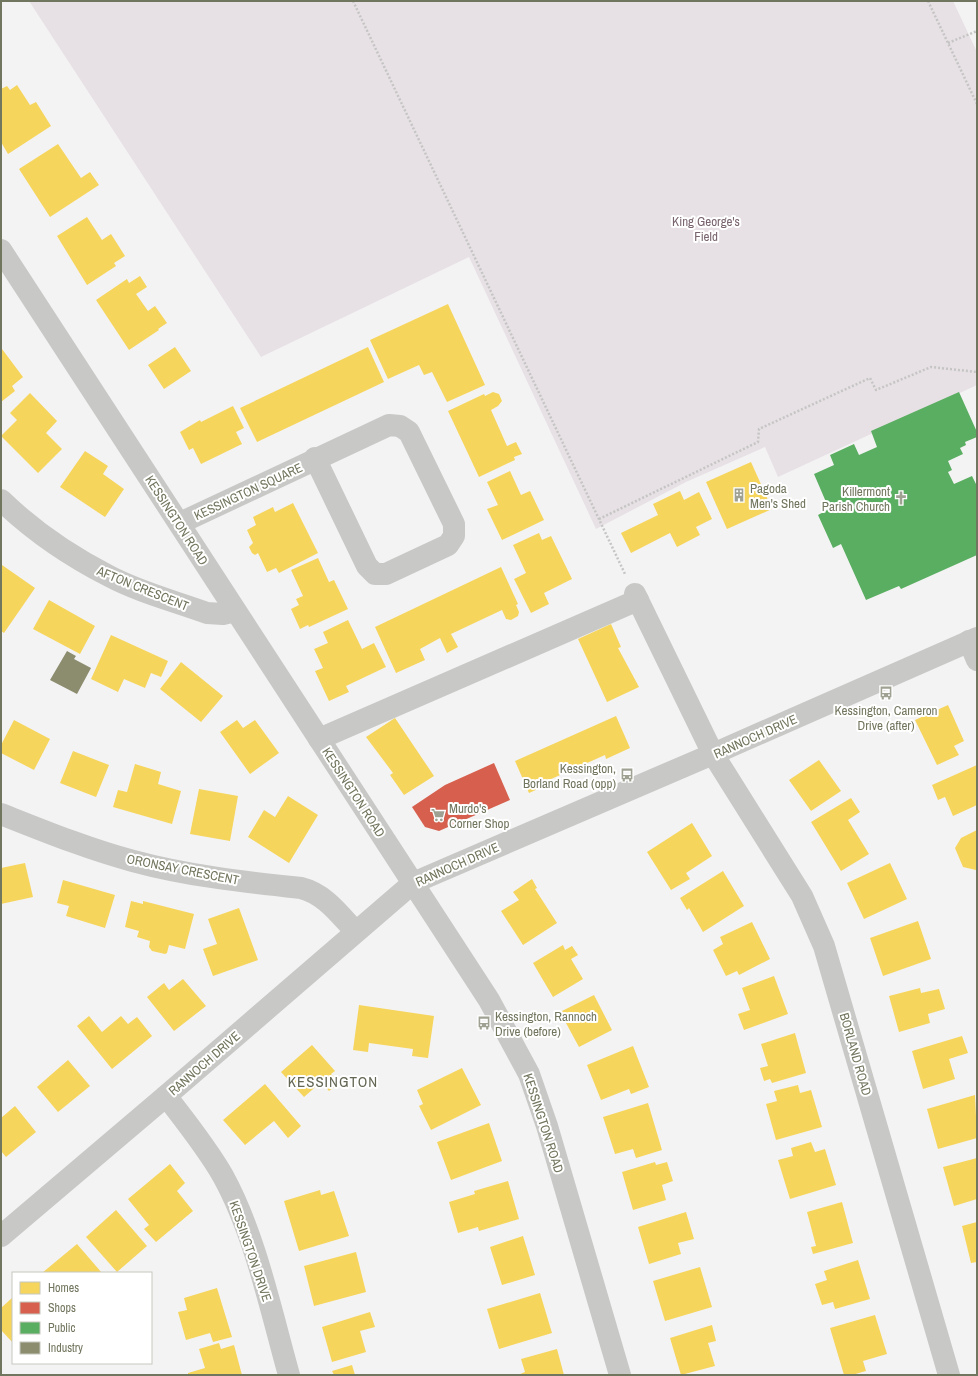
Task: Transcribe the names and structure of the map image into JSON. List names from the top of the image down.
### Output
{
  "streets": {
    "street": [
      "KESSINGTON SQUARE",
      "KESSINGTON ROAD",
      "AFTON CRESCENT",
      "RANNOCH DRIVE",
      "ORONSAY CRESCENT",
      "BORLAND ROAD",
      "KESSINGTON DRIVE"
    ]
  },
  "crossings": [
    ["KESSINGTON SQUARE", "KESSINGTON ROAD"],
    ["KESSINGTON ROAD", "AFTON CRESCENT"],
    ["KESSINGTON ROAD", "RANNOCH DRIVE"],
    ["RANNOCH DRIVE", "ORONSAY CRESCENT"],
    ["RANNOCH DRIVE", "BORLAND ROAD"],
    ["RANNOCH DRIVE", "KESSINGTON DRIVE"]
  ],
  "districts": ["KESSINGTON"],
  "parks": ["King George's Field"],
  "places": {
    "building": ["Pagoda Men's Shed"],
    "church": ["Killermont Parish Church"],
    "bus stop": ["Kessington, Cameron Drive (after)", "Kessington, Borland Road (opp)", "Kessington, Rannoch Drive (before)"],
    "supermarket": ["Murdo's Corner Shop"]
  },
  "legend": [
    "Homes",
    "Shops",
    "Public",
    "Industry"
  ]
}
